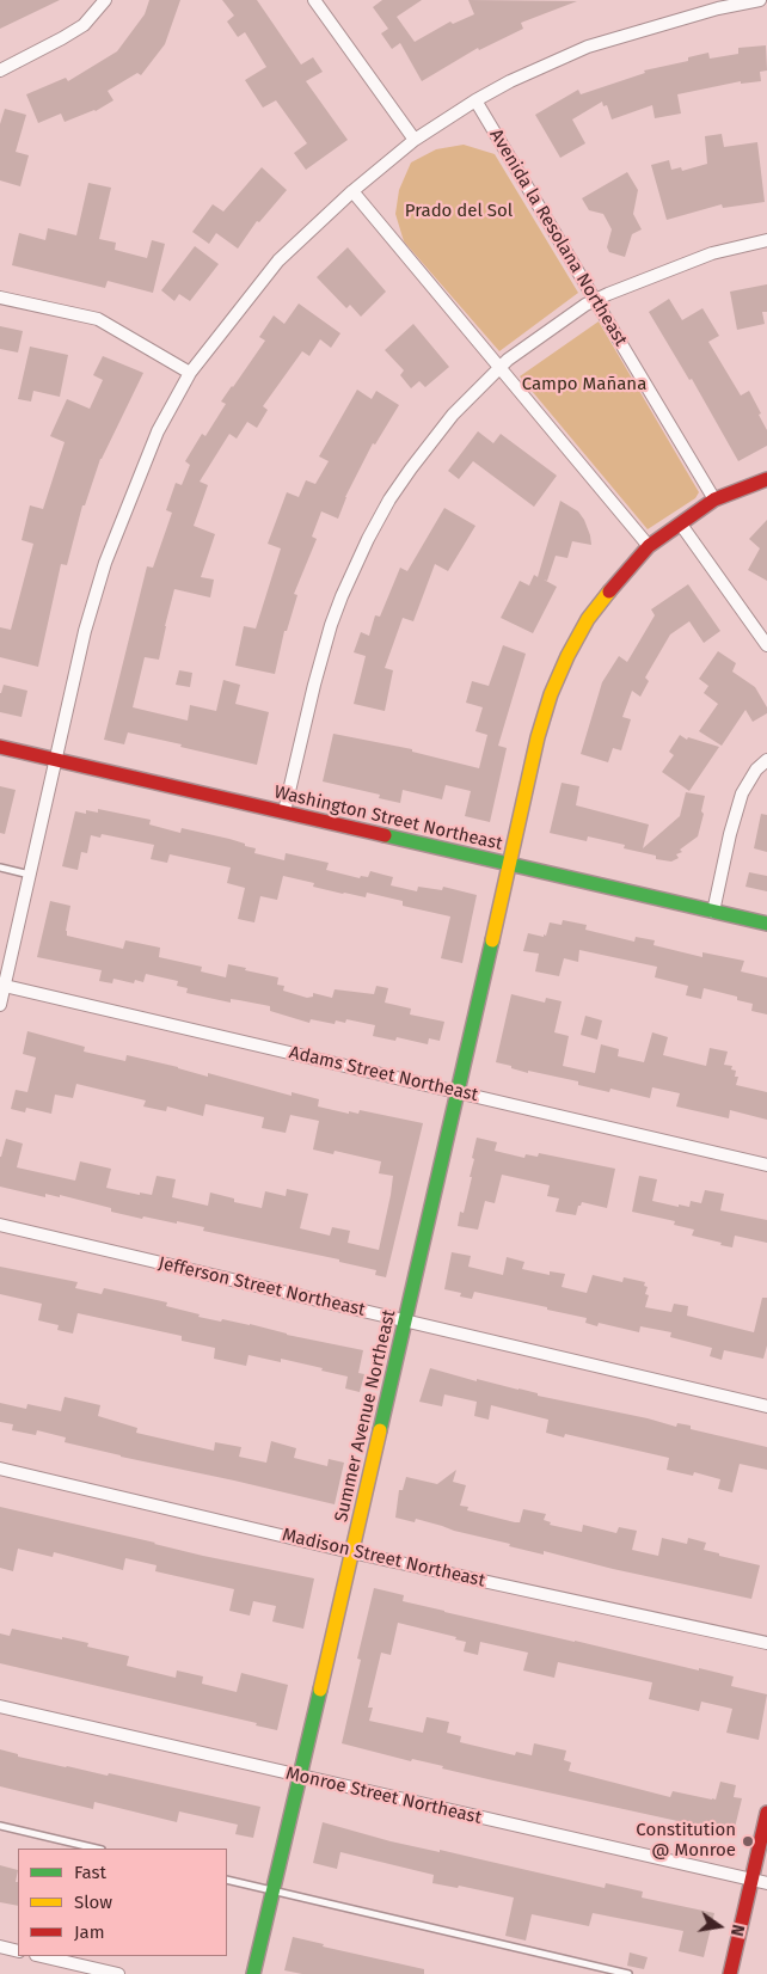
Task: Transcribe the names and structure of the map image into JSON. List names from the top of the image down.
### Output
{
  "streets": {
    "street": [
      "Avenida la Resolana Northeast",
      "Washington Street Northeast",
      "Adams Street Northeast",
      "Jefferson Street Northeast",
      "Summer Avenue Northeast",
      "Madison Street Northeast",
      "Monroe Street Northeast"
    ]
  },
  "crossings": [
    ["Avenida la Resolana Northeast", "Summer Avenue Northeast"],
    ["Washington Street Northeast", "Summer Avenue Northeast"],
    ["Adams Street Northeast", "Summer Avenue Northeast"],
    ["Jefferson Street Northeast", "Summer Avenue Northeast"],
    ["Summer Avenue Northeast", "Madison Street Northeast"],
    ["Summer Avenue Northeast", "Monroe Street Northeast"]
  ],
  "parks": ["Prado del Sol", "Campo Mañana"],
  "places": ["Constitution @ Monroe"],
  "legend": ["Fast", "Slow", "Jam"],
  "north": "right"
}
